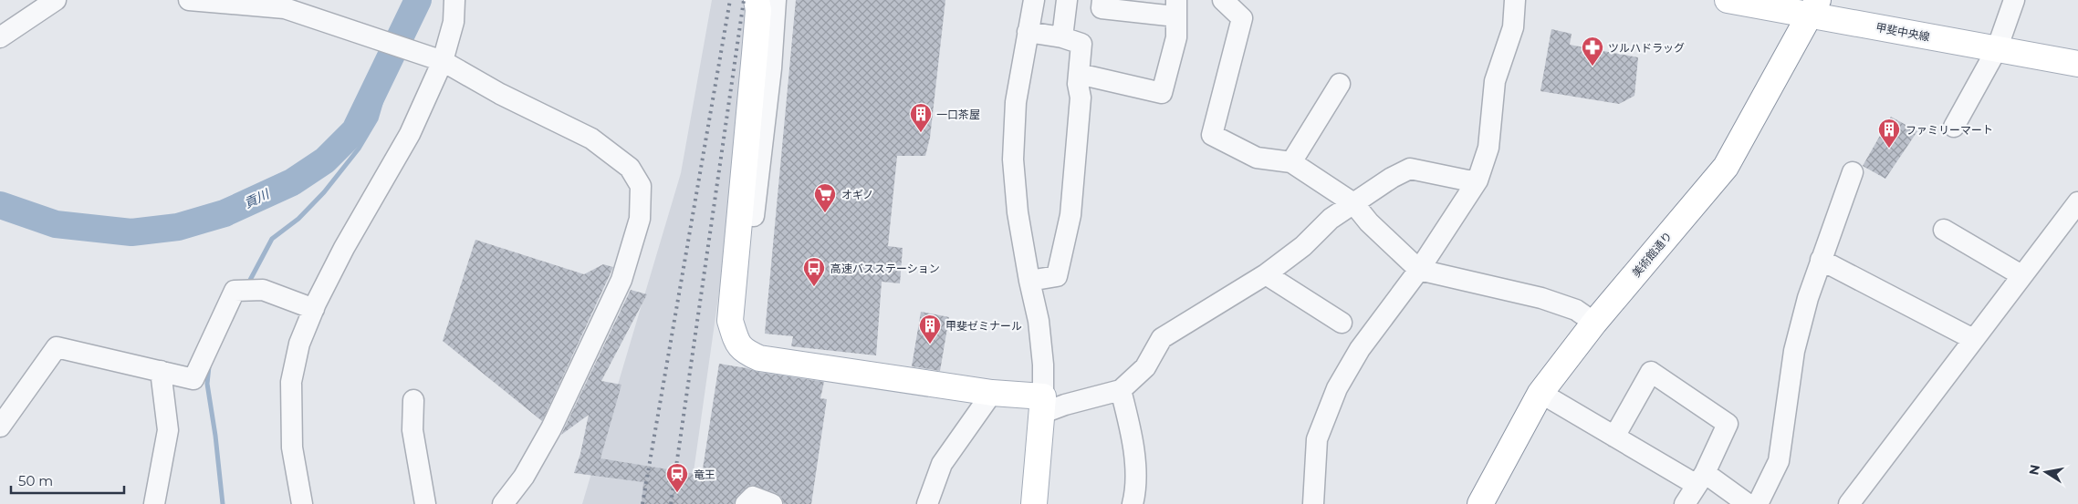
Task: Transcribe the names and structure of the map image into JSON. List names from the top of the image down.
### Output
{
  "streets": {
    "main road": ["甲斐中央線", "美術館通り"]
  },
  "crossings": [
    ["甲斐中央線", "美術館通り"]
  ],
  "water": ["貢川"],
  "places": {
    "pharmacy": ["ツルハドラッグ"],
    "building": ["一口茶屋", "ファミリーマート", "甲斐ゼミナール"],
    "supermarket": ["オギノ"],
    "bus stop": ["高速バスステーション"],
    "station": ["竜王"]
  },
  "scale_bar": "50 m",
  "north": "left"
}
